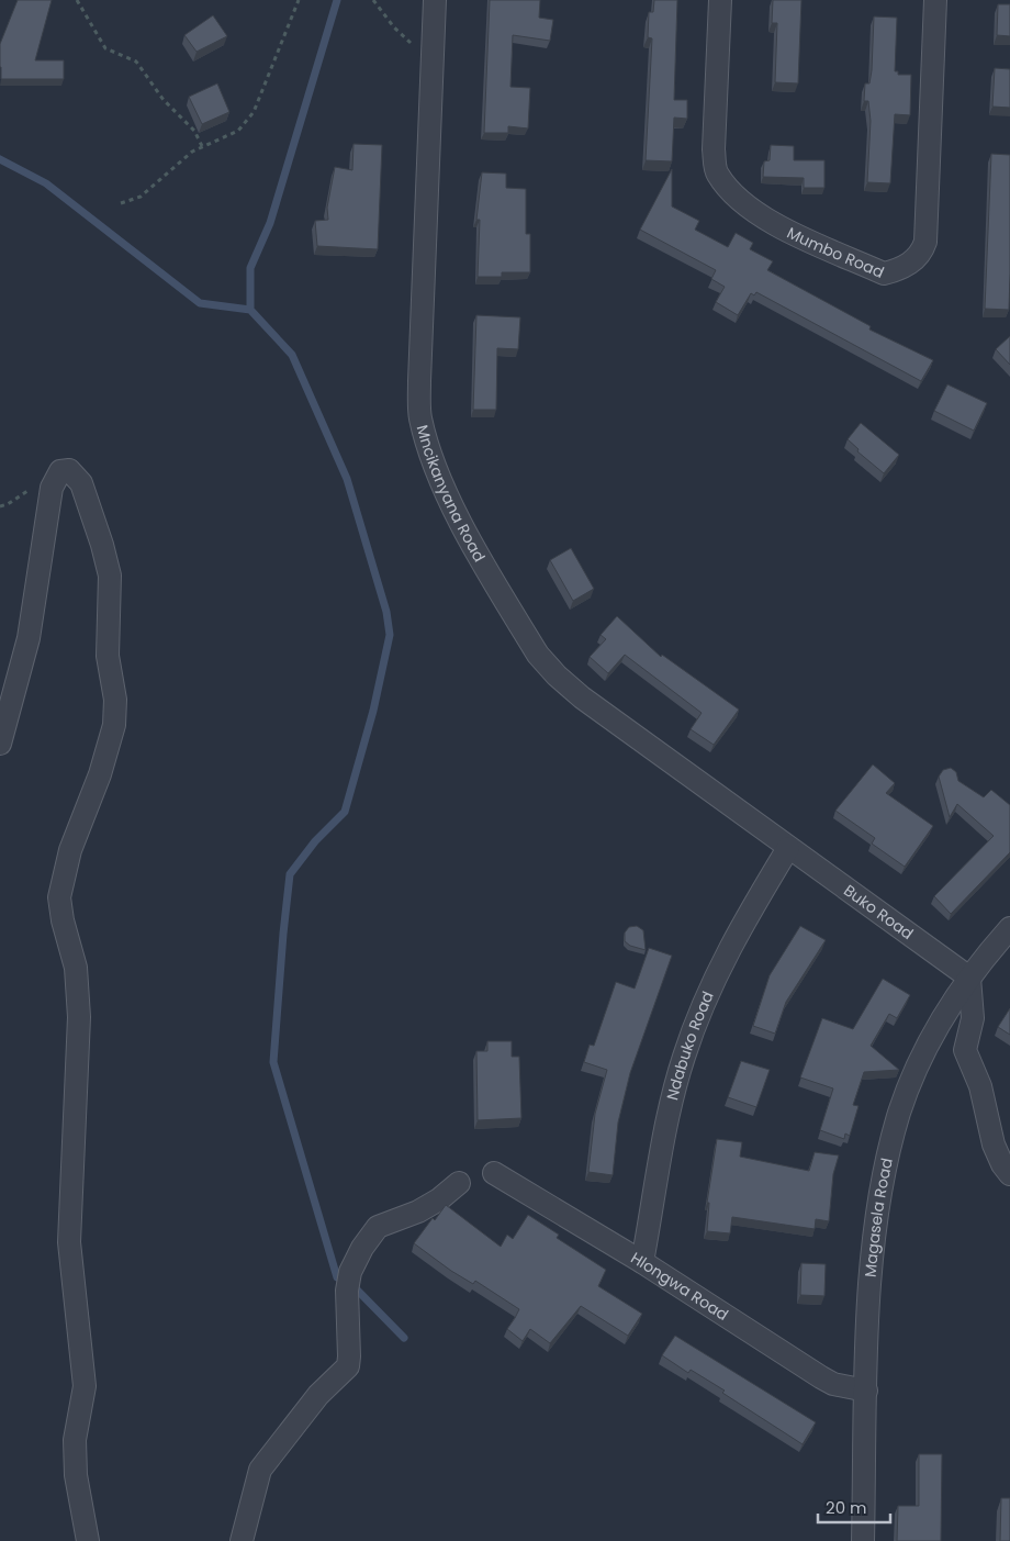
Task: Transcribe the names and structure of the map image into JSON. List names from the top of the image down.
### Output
{
  "streets": {
    "street": [
      "Mumbo Road",
      "Mncikanyana Road",
      "Buko Road",
      "Ndabuko Road",
      "Magasela Road",
      "Hlongwa Road"
    ]
  },
  "crossings": [
    ["Mncikanyana Road", "Buko Road"],
    ["Mncikanyana Road", "Ndabuko Road"],
    ["Buko Road", "Ndabuko Road"],
    ["Buko Road", "Magasela Road"],
    ["Ndabuko Road", "Hlongwa Road"],
    ["Magasela Road", "Hlongwa Road"]
  ],
  "scale_bar": "20 m"
}
